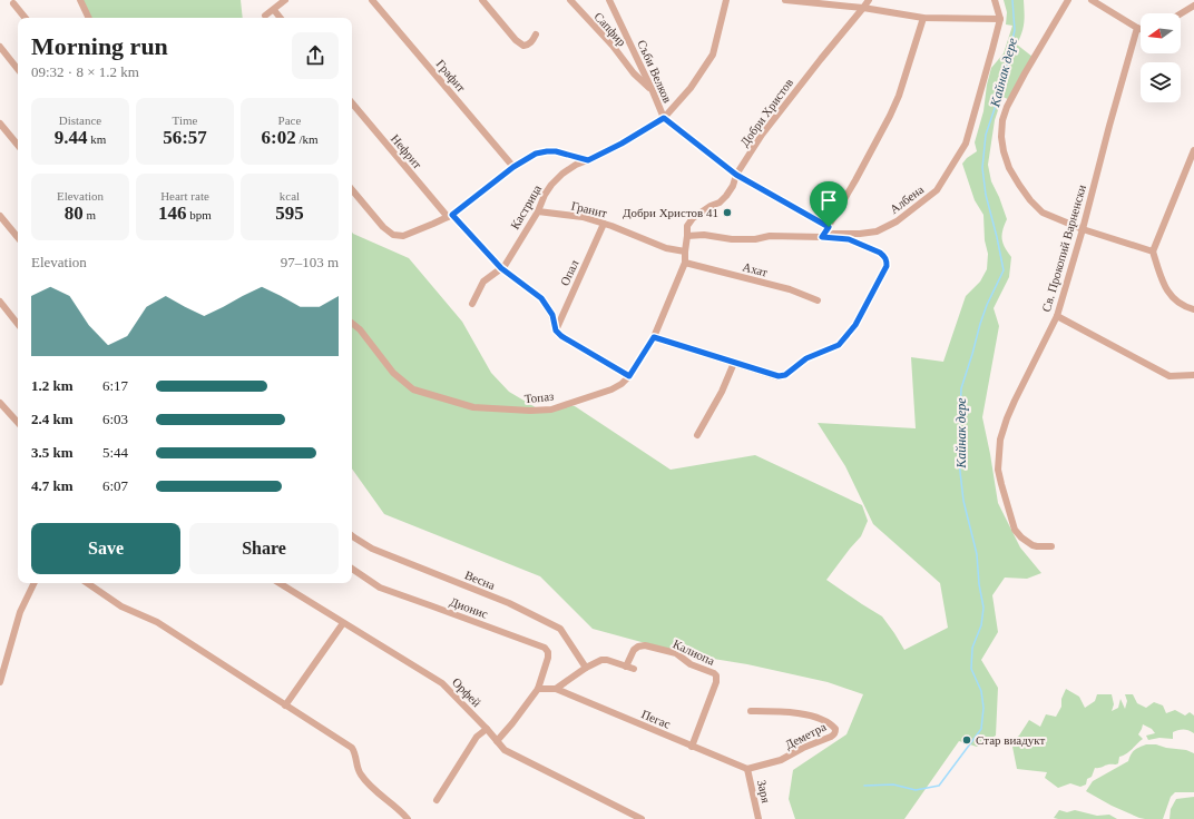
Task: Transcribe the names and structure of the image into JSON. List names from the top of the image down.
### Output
{
  "streets": {
    "street": [
      "Сапфир",
      "Съби Велков",
      "Графит",
      "Добри Христов",
      "Нефрит",
      "Албена",
      "Кастрица",
      "Гранит",
      "Св. Прокопий Варненски",
      "Ахат",
      "Опал",
      "Топаз",
      "Весна",
      "Дионис",
      "Калиопа",
      "Орфей",
      "Пегас",
      "Деметра",
      "Заря"
    ]
  },
  "crossings": [
    ["Сапфир", "Съби Велков"],
    ["Съби Велков", "Добри Христов"],
    ["Съби Велков", "Кастрица"],
    ["Добри Христов", "Албена"],
    ["Добри Христов", "Топаз"],
    ["Нефрит", "Кастрица"],
    ["Нефрит", "Опал"],
    ["Албена", "Топаз"],
    ["Кастрица", "Гранит"],
    ["Гранит", "Опал"],
    ["Гранит", "Топаз"],
    ["Ахат", "Топаз"],
    ["Калиопа", "Пегас"],
    ["Пегас", "Деметра"],
    ["Пегас", "Заря"],
    ["Деметра", "Заря"]
  ],
  "water": ["Кайнак дере"],
  "places": ["Добри Христов 41", "Стар виадукт"],
  "north": "left",
  "page": {
    "heading": ["Morning run", "09:32 · 8 × 1.2 km"],
    "stats": [
      ["Distance", "9.44 km"],
      ["Time", "56:57"],
      ["Pace", "6:02 /km"],
      ["Elevation", "80 m"],
      ["Heart rate", "146 bpm"],
      ["kcal", "595"]
    ],
    "chart": ["Elevation", "97–103 m"],
    "list": [
      {
        "name": "1.2 km",
        "note": "6:17"
      },
      {
        "name": "2.4 km",
        "note": "6:03"
      },
      {
        "name": "3.5 km",
        "note": "5:44"
      },
      {
        "name": "4.7 km",
        "note": "6:07"
      }
    ],
    "buttons": ["Save", "Share"]
  }
}
